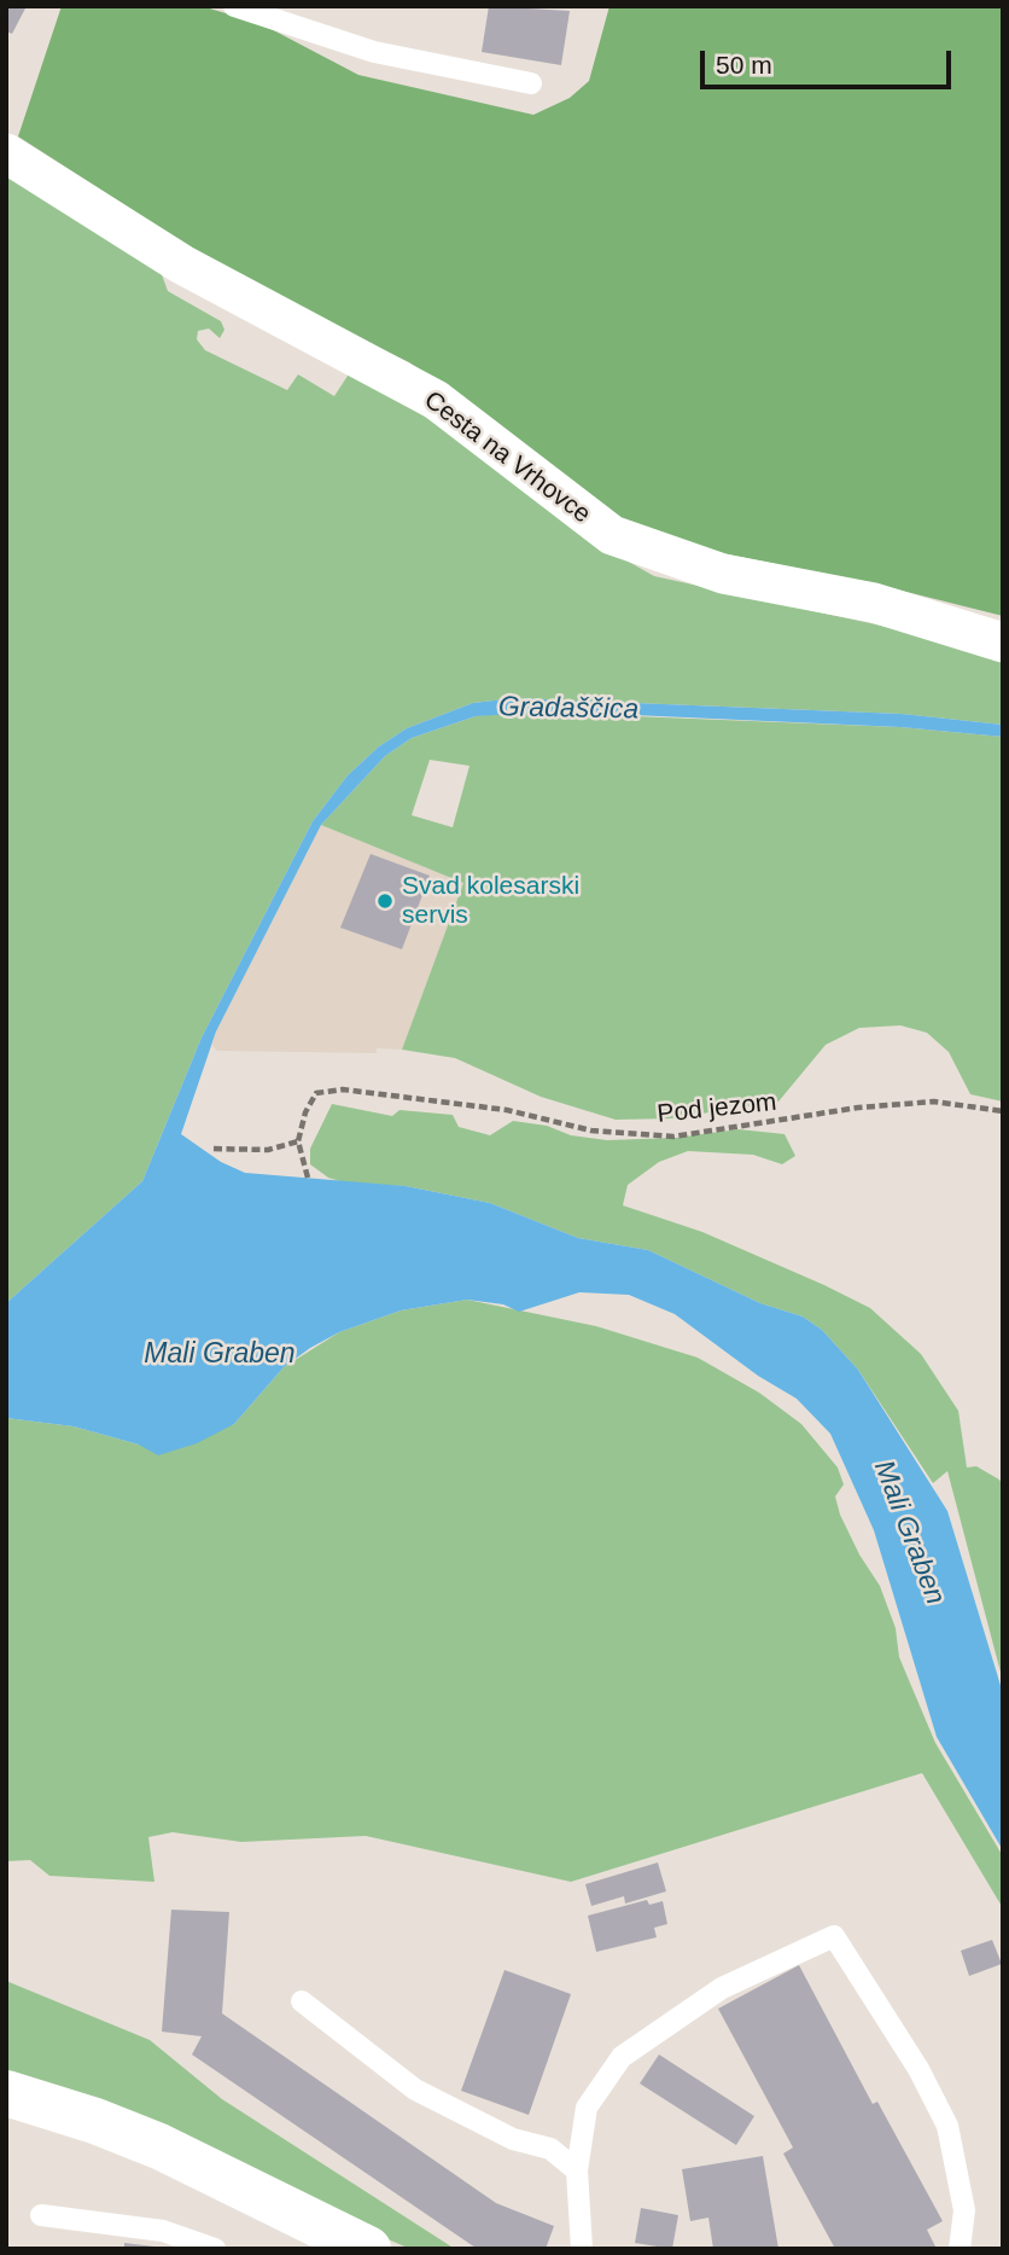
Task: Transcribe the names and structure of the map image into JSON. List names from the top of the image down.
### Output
{
  "streets": {
    "street": ["Cesta na Vrhovce"],
    "path": ["Pod jezom"]
  },
  "water": ["Gradaščica", "Mali Graben"],
  "places": ["Svad kolesarski servis"],
  "scale_bar": "50 m"
}
